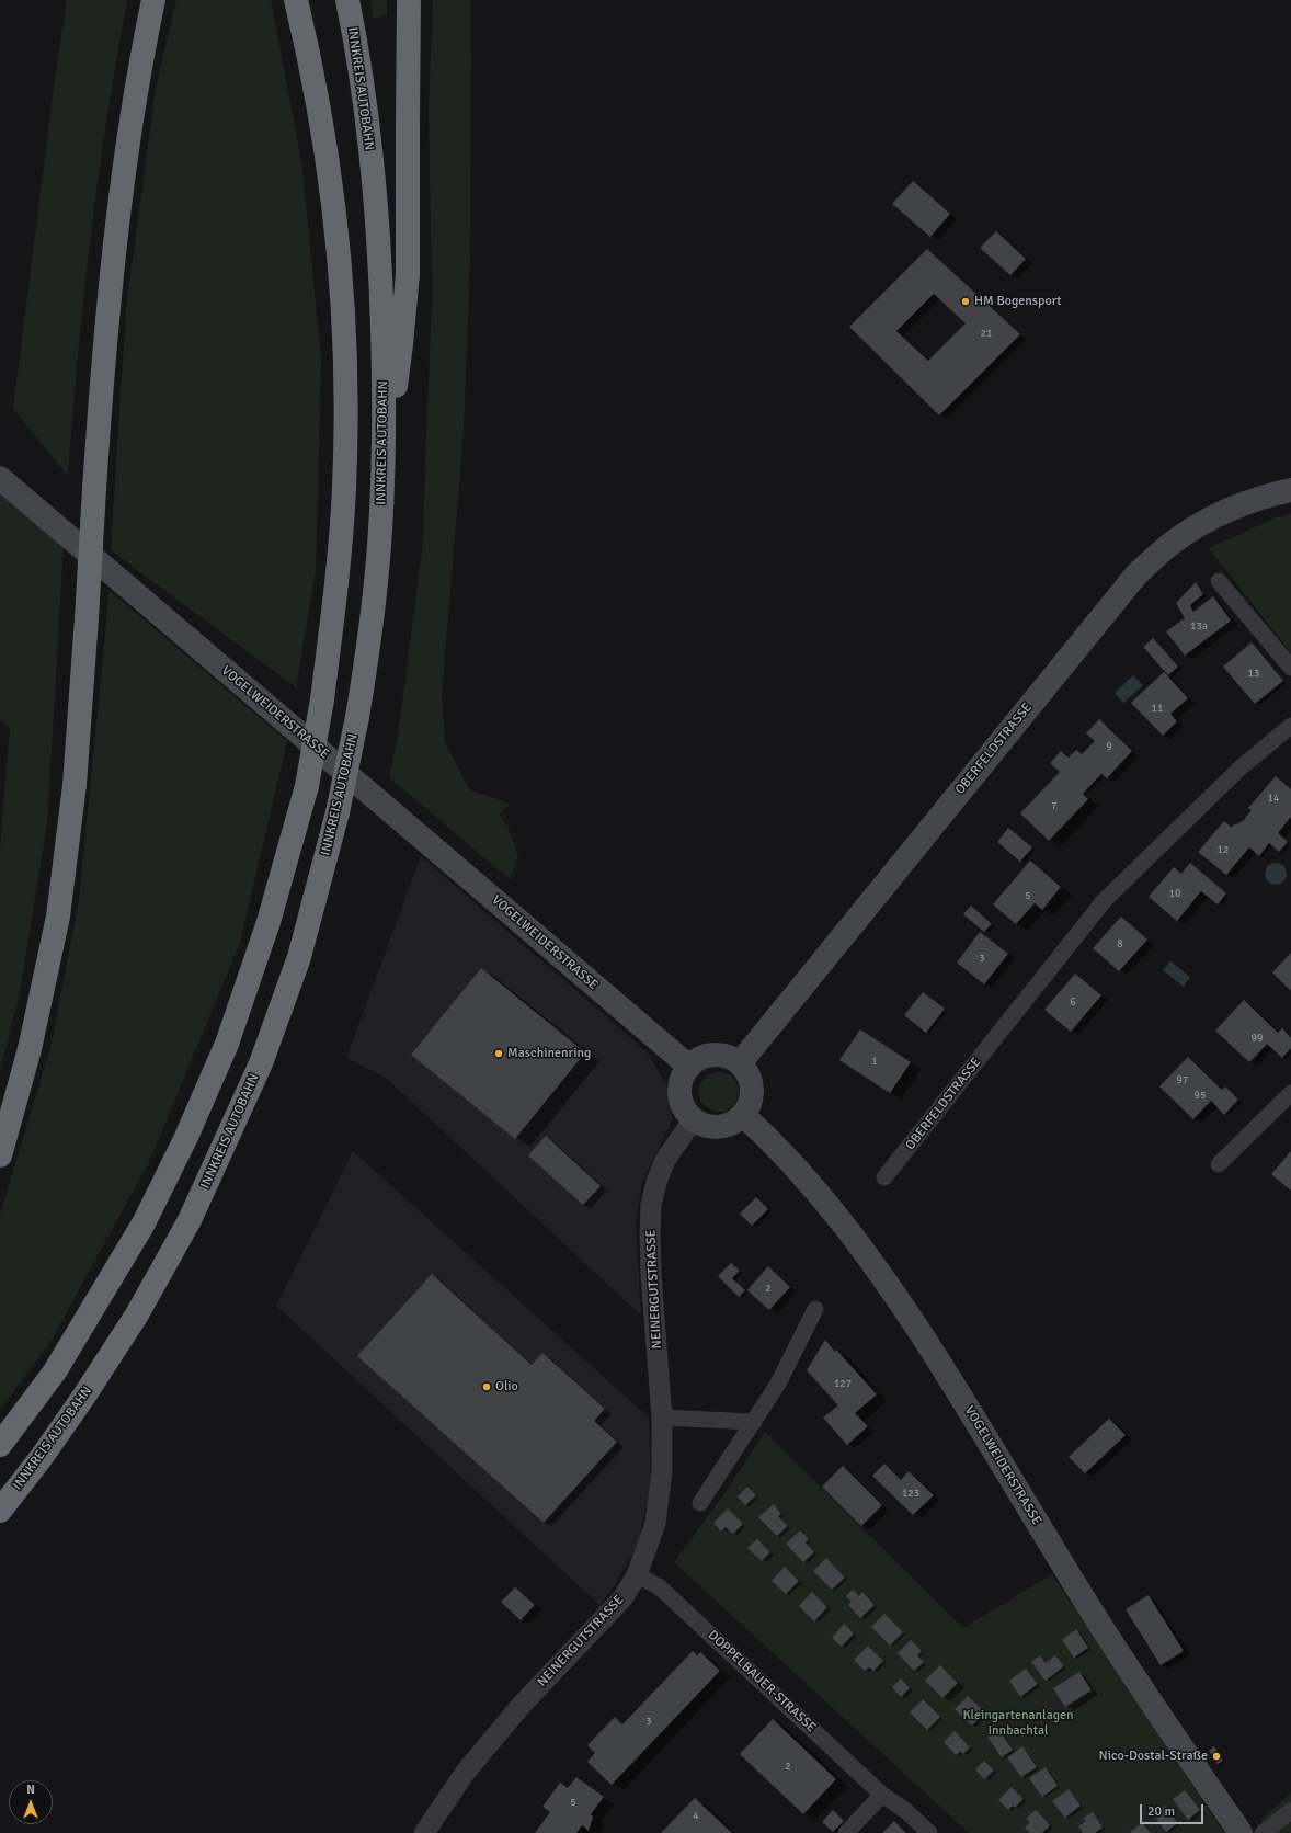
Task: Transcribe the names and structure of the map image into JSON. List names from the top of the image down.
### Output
{
  "streets": {
    "highway": ["INNKREIS AUTOBAHN"],
    "main road": ["VOGELWEIDERSTRASSE", "OBERFELDSTRASSE"],
    "street": ["NEINERGUTSTRASSE", "DOPPELBAUER-STRASSE"]
  },
  "crossings": [
    ["VOGELWEIDERSTRASSE", "OBERFELDSTRASSE"],
    ["VOGELWEIDERSTRASSE", "NEINERGUTSTRASSE"],
    ["OBERFELDSTRASSE", "NEINERGUTSTRASSE"],
    ["NEINERGUTSTRASSE", "DOPPELBAUER-STRASSE"]
  ],
  "parks": ["Kleingartenanlagen Innbachtal"],
  "places": [
    "HM Bogensport",
    "Maschinenring",
    "Olio",
    "Nico-Dostal-Straße"
  ],
  "house_numbers": [
    "21",
    "13a",
    "13",
    "11",
    "9",
    "14",
    "7",
    "12",
    "10",
    "5",
    "8",
    "3",
    "6",
    "99",
    "1",
    "97",
    "95",
    "2",
    "127",
    "123",
    "3",
    "2",
    "5",
    "4"
  ],
  "scale_bar": "20 m",
  "north": "top"
}
